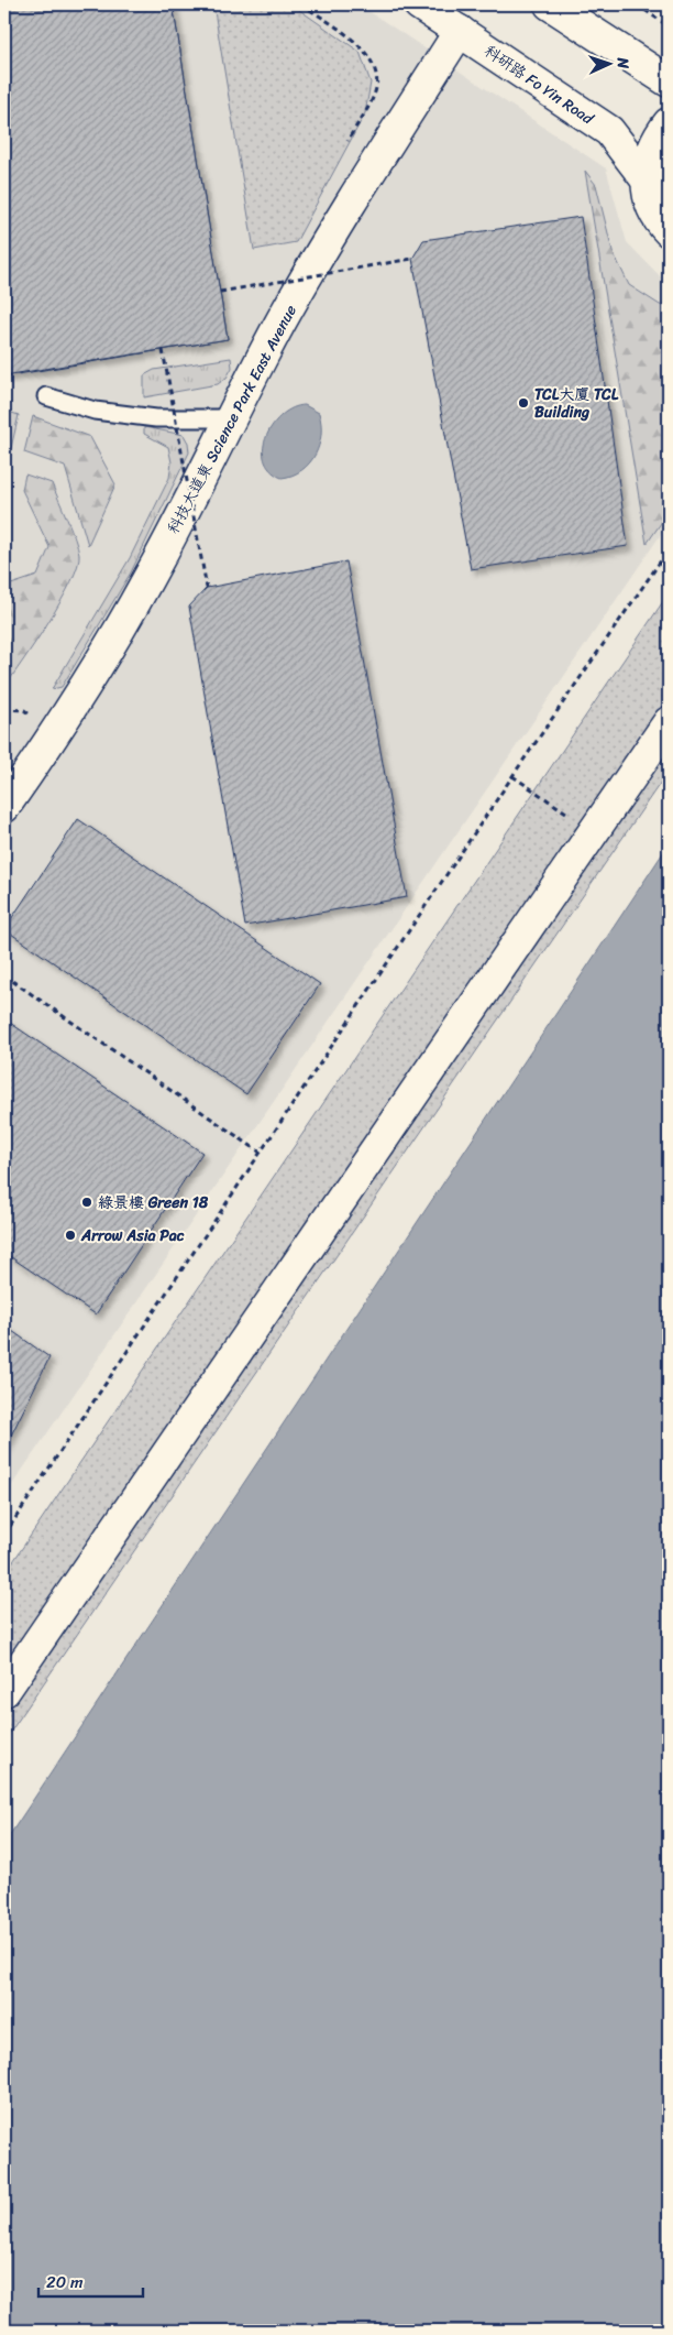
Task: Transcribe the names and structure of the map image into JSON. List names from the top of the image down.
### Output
{
  "streets": {
    "street": ["科研路 Fo Yin Road", "科技大道東 Science Park East Avenue"]
  },
  "crossings": [
    ["科研路 Fo Yin Road", "科技大道東 Science Park East Avenue"]
  ],
  "places": ["TCL大廈 TCL Building", "綠景樓 Green 18", "Arrow Asia Pac"],
  "scale_bar": "20 m",
  "north": "right"
}
